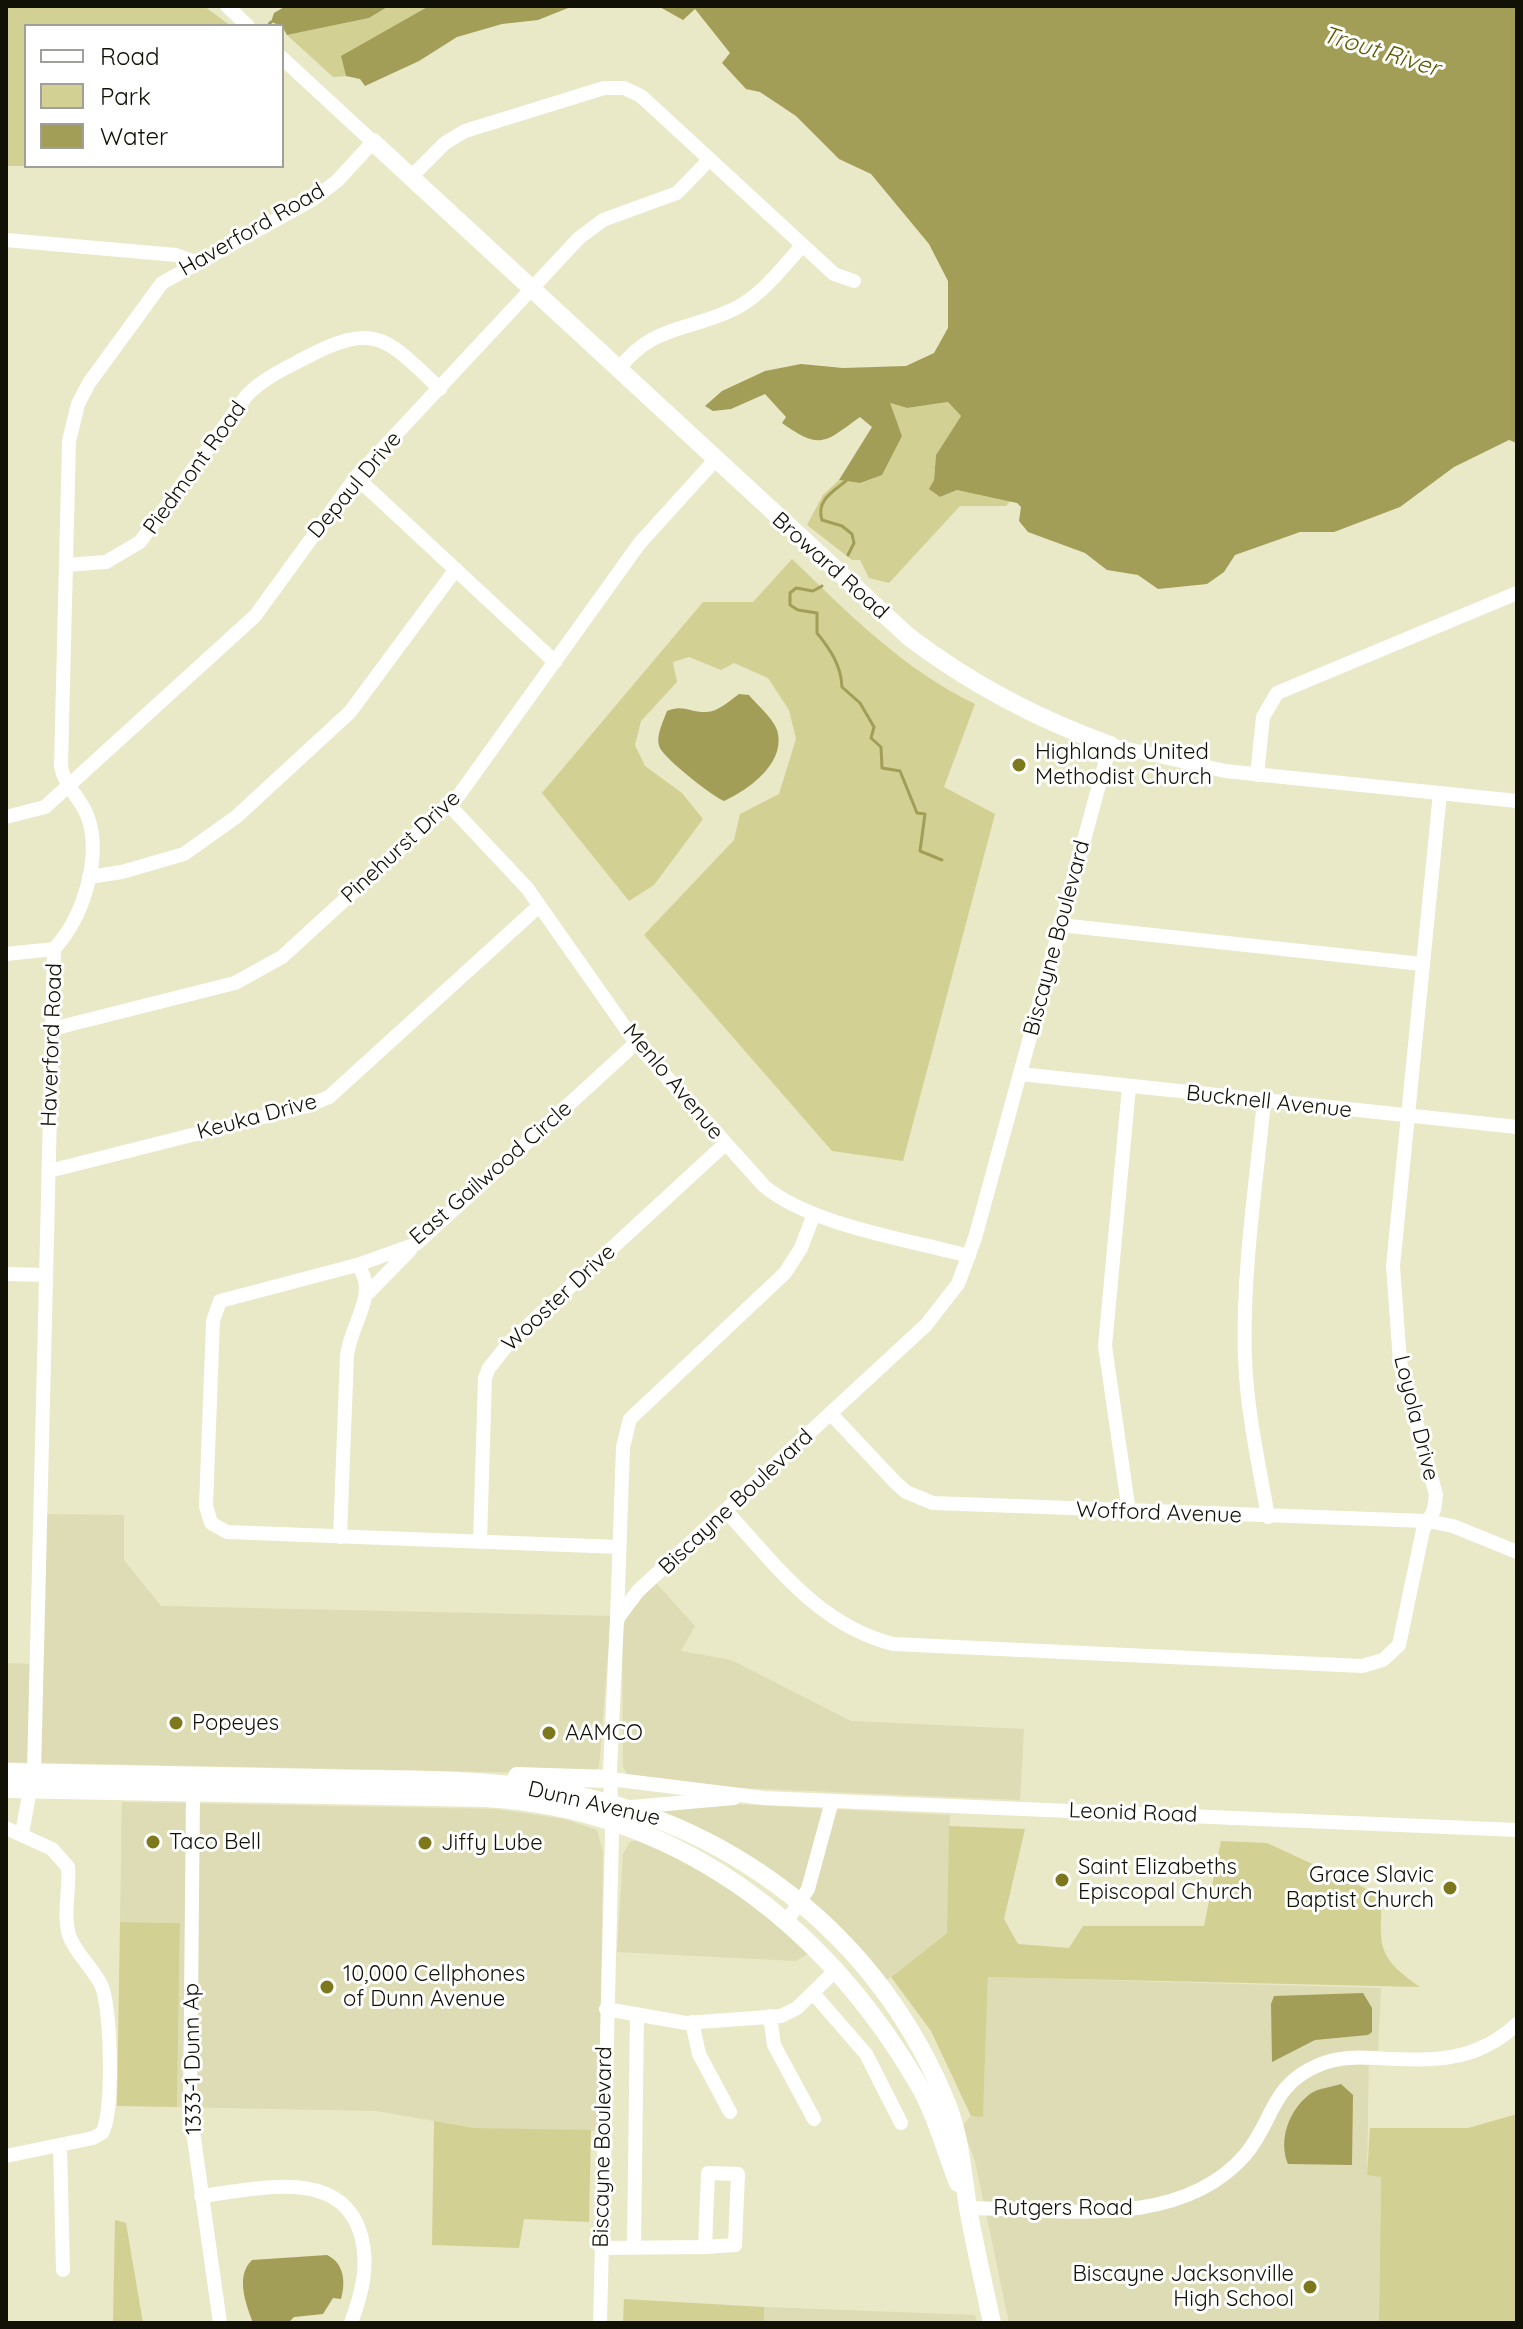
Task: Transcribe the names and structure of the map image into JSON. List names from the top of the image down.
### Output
{
  "streets": {
    "main road": ["Broward Road", "Dunn Avenue"],
    "street": [
      "Haverford Road",
      "Piedmont Road",
      "Depaul Drive",
      "Pinehurst Drive",
      "Biscayne Boulevard",
      "Menlo Avenue",
      "Bucknell Avenue",
      "Keuka Drive",
      "East Gailwood Circle",
      "Wooster Drive",
      "Loyola Drive",
      "Wofford Avenue",
      "Leonid Road",
      "1333-1 Dunn Ap",
      "Rutgers Road"
    ]
  },
  "crossings": [
    ["Haverford Road", "Piedmont Road"],
    ["Haverford Road", "Depaul Drive"],
    ["Haverford Road", "Broward Road"],
    ["Haverford Road", "Pinehurst Drive"],
    ["Haverford Road", "Keuka Drive"],
    ["Haverford Road", "Dunn Avenue"],
    ["Piedmont Road", "Depaul Drive"],
    ["Depaul Drive", "Broward Road"],
    ["Broward Road", "Pinehurst Drive"],
    ["Broward Road", "Biscayne Boulevard"],
    ["Broward Road", "Loyola Drive"],
    ["Pinehurst Drive", "Menlo Avenue"],
    ["Biscayne Boulevard", "Menlo Avenue"],
    ["Biscayne Boulevard", "Bucknell Avenue"],
    ["Biscayne Boulevard", "Loyola Drive"],
    ["Biscayne Boulevard", "Wofford Avenue"],
    ["Biscayne Boulevard", "Dunn Avenue"],
    ["Biscayne Boulevard", "Leonid Road"],
    ["Menlo Avenue", "Keuka Drive"],
    ["Menlo Avenue", "East Gailwood Circle"],
    ["Menlo Avenue", "Wooster Drive"],
    ["Bucknell Avenue", "Loyola Drive"],
    ["Loyola Drive", "Wofford Avenue"],
    ["Dunn Avenue", "Leonid Road"],
    ["Dunn Avenue", "1333-1 Dunn Ap"],
    ["Dunn Avenue", "Rutgers Road"]
  ],
  "water": ["Trout River"],
  "places": [
    "Highlands United Methodist Church",
    "Popeyes",
    "AAMCO",
    "Taco Bell",
    "Jiffy Lube",
    "Saint Elizabeths Episcopal Church",
    "Grace Slavic Baptist Church",
    "10,000 Cellphones of Dunn Avenue",
    "Biscayne Jacksonville High School"
  ],
  "legend": ["Road", "Park", "Water"]
}
